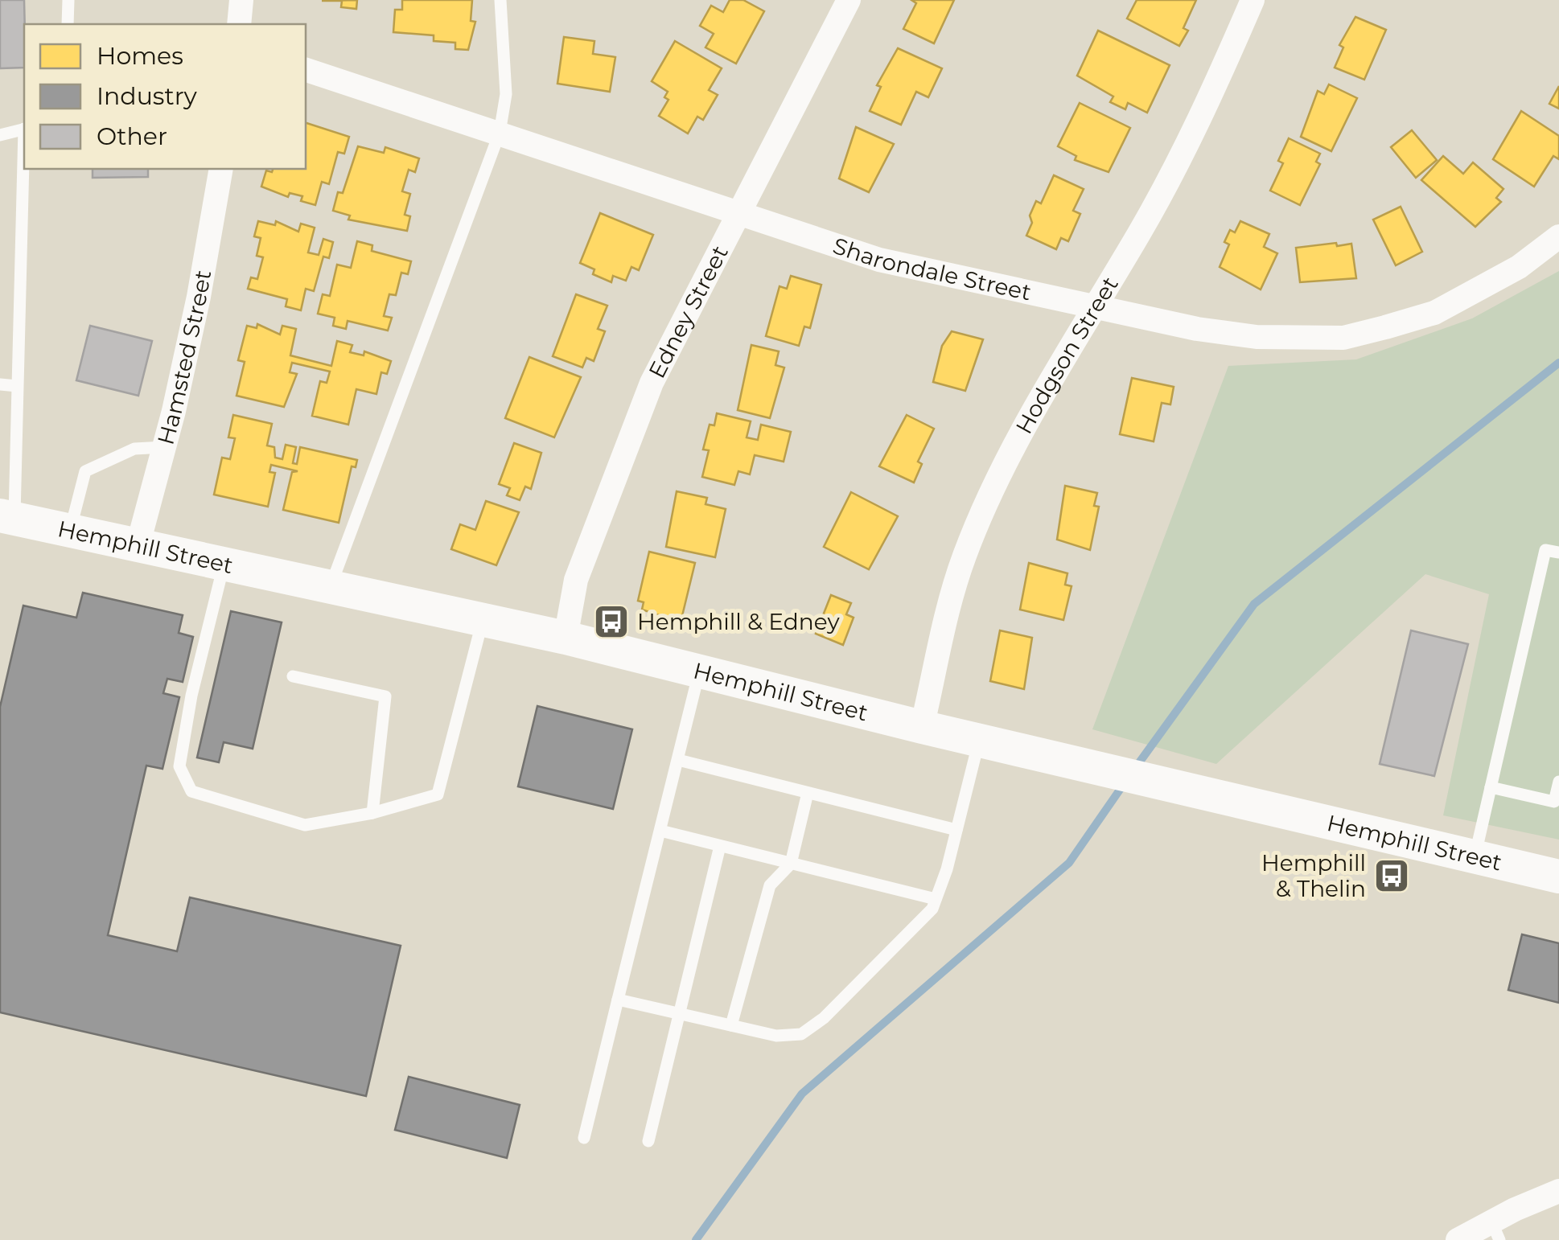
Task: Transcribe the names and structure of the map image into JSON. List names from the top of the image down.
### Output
{
  "streets": {
    "main road": ["Hemphill Street"],
    "street": [
      "Sharondale Street",
      "Edney Street",
      "Hodgson Street",
      "Hamsted Street"
    ]
  },
  "crossings": [
    ["Sharondale Street", "Edney Street"],
    ["Sharondale Street", "Hodgson Street"],
    ["Edney Street", "Hemphill Street"],
    ["Hodgson Street", "Hemphill Street"],
    ["Hamsted Street", "Hemphill Street"]
  ],
  "places": {
    "bus stop": ["Hemphill & Edney", "Hemphill & Thelin"]
  },
  "legend": ["Homes", "Industry", "Other"]
}
